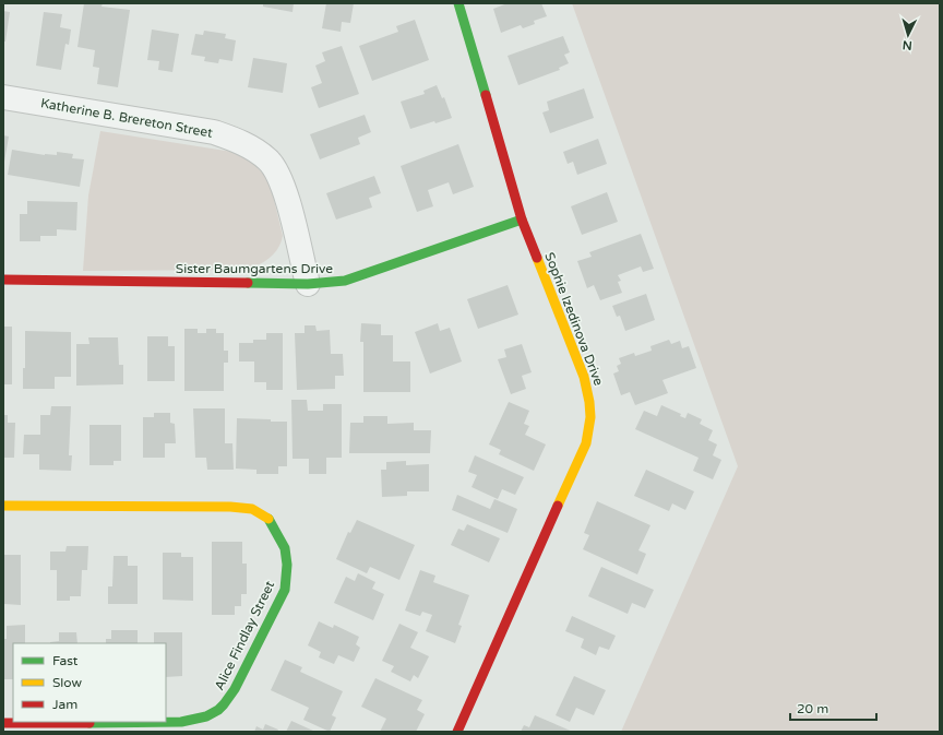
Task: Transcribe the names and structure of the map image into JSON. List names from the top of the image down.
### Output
{
  "streets": {
    "street": [
      "Katherine B. Brereton Street",
      "Sister Baumgartens Drive",
      "Sophie Izedinova Drive",
      "Alice Findlay Street"
    ]
  },
  "crossings": [
    ["Katherine B. Brereton Street", "Sister Baumgartens Drive"],
    ["Sister Baumgartens Drive", "Sophie Izedinova Drive"]
  ],
  "legend": ["Fast", "Slow", "Jam"],
  "scale_bar": "20 m",
  "north": "bottom"
}
